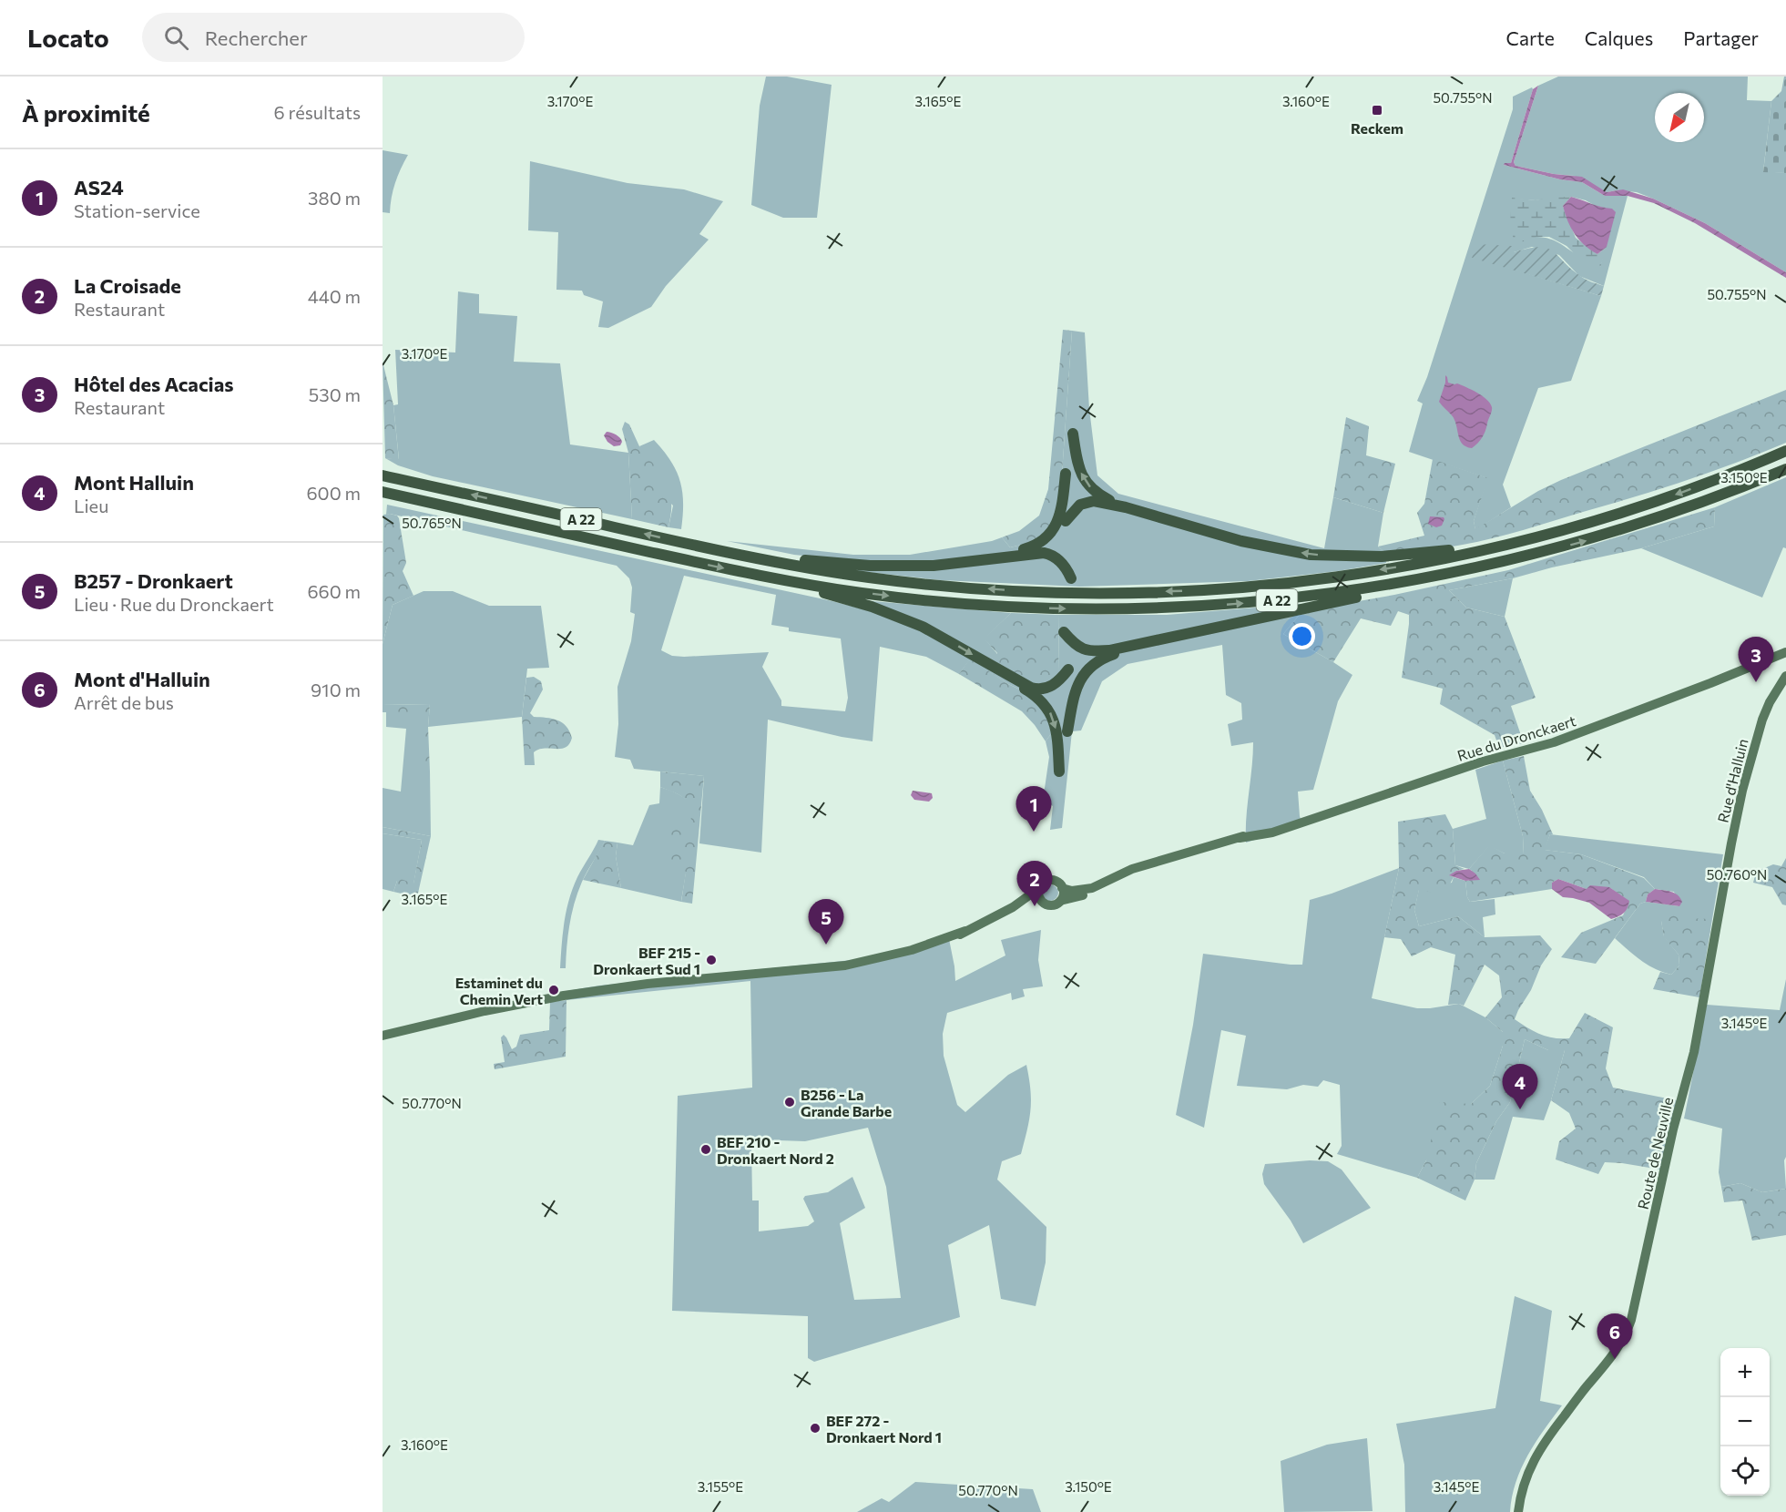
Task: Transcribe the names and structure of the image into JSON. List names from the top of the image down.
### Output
{
  "streets": {
    "highway": ["A 22"],
    "main road": ["Rue du Dronckaert", "Rue d'Halluin", "Route de Neuville"]
  },
  "crossings": [
    ["Rue d'Halluin", "Route de Neuville"]
  ],
  "places": {
    "transit": ["Reckem"],
    "other": [
      "BEF 215 - Dronkaert Sud 1",
      "Estaminet du Chemin Vert",
      "B256 - La Grande Barbe",
      "BEF 210 - Dronkaert Nord 2",
      "BEF 272 - Dronkaert Nord 1"
    ]
  },
  "north": "bottom left",
  "page": {
    "header": "Locato",
    "search": "Rechercher",
    "nav": ["Carte", "Calques", "Partager"],
    "heading": ["À proximité", "6 résultats"],
    "list": [
      {
        "mark": "1",
        "name": "AS24",
        "note": "Station-service",
        "value": "380 m"
      },
      {
        "mark": "2",
        "name": "La Croisade",
        "note": "Restaurant",
        "value": "440 m"
      },
      {
        "mark": "3",
        "name": "Hôtel des Acacias",
        "note": "Restaurant",
        "value": "530 m"
      },
      {
        "mark": "4",
        "name": "Mont Halluin",
        "note": "Lieu",
        "value": "600 m"
      },
      {
        "mark": "5",
        "name": "B257 - Dronkaert",
        "note": "Lieu · Rue du Dronckaert",
        "value": "660 m"
      },
      {
        "mark": "6",
        "name": "Mont d'Halluin",
        "note": "Arrêt de bus",
        "value": "910 m"
      }
    ],
    "pins": [
      "3",
      "1",
      "2",
      "5",
      "4",
      "6"
    ],
    "map_buttons": ["+", "−"]
  },
  "coordinates": [
    "50.755°N",
    "3.170°E",
    "3.165°E",
    "3.160°E",
    "3.150°E",
    "50.765°N",
    "50.760°N",
    "3.145°E",
    "50.770°N",
    "3.155°E"
  ]
}
